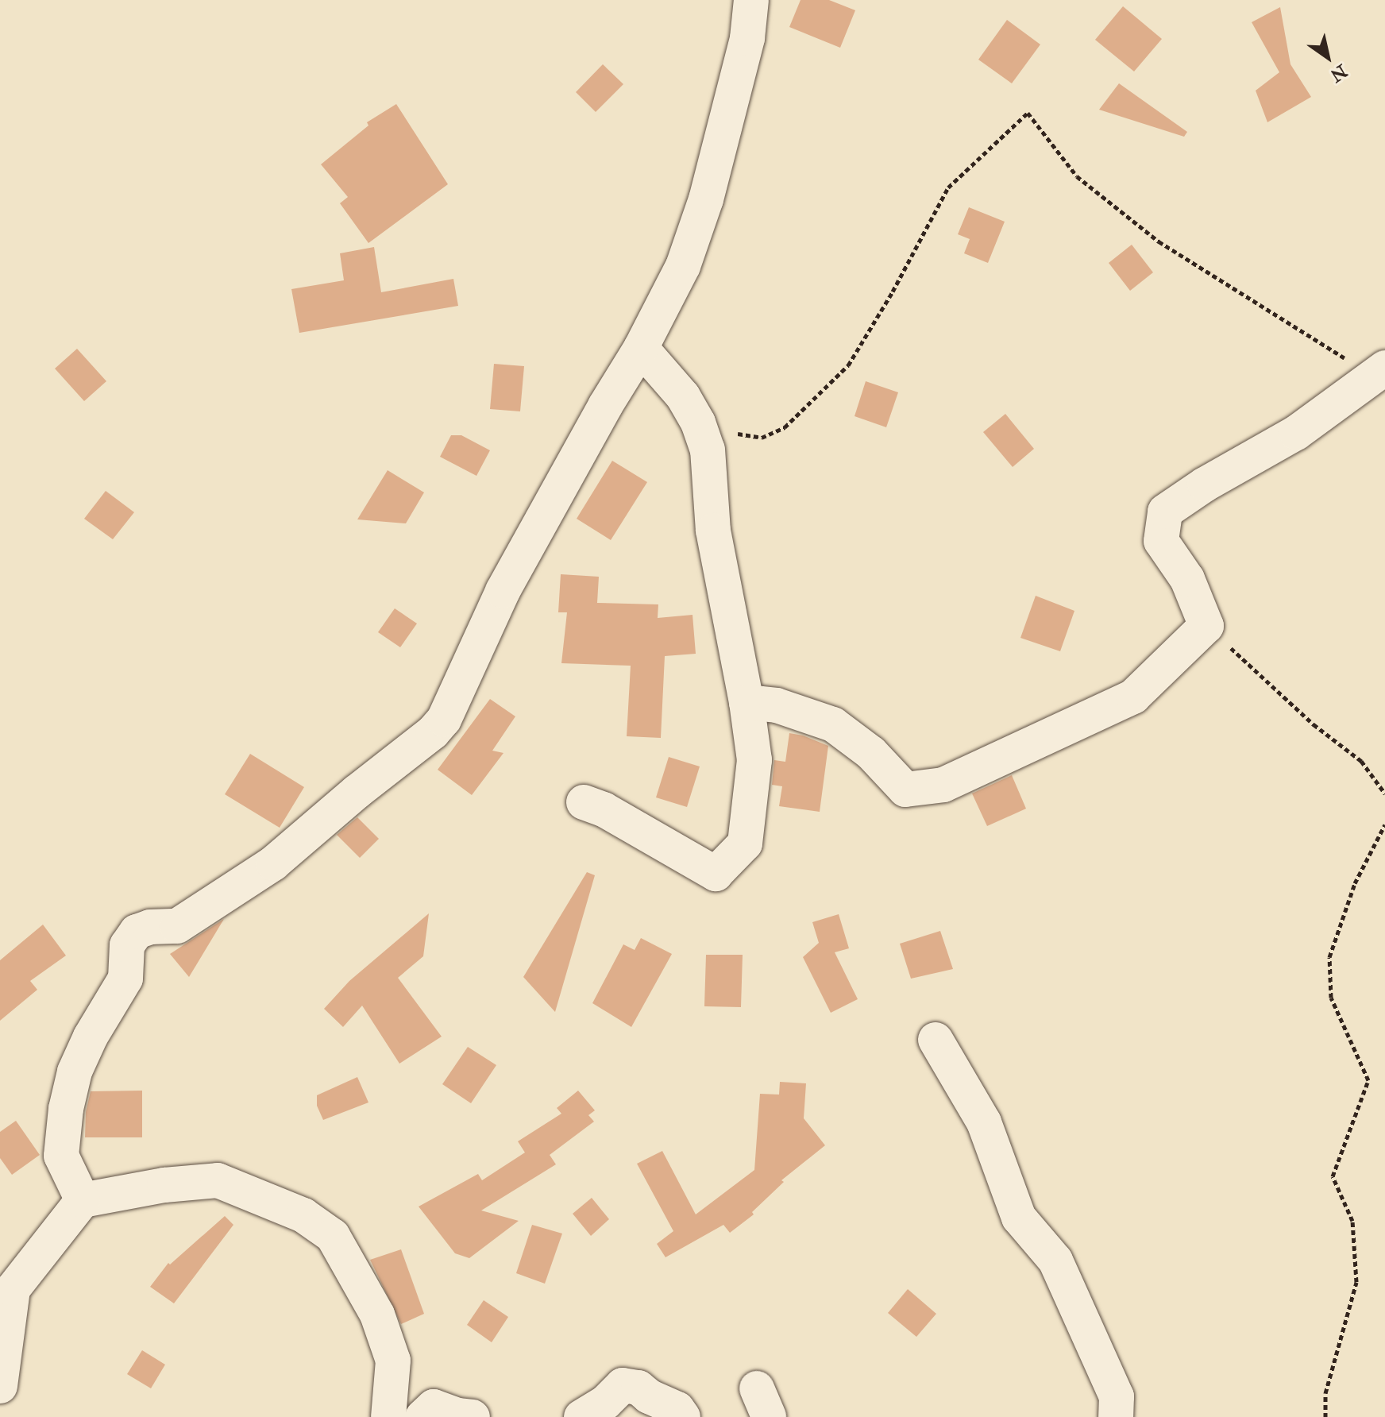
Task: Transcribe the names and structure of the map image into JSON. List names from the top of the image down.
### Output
{
  "north": "bottom right"
}
